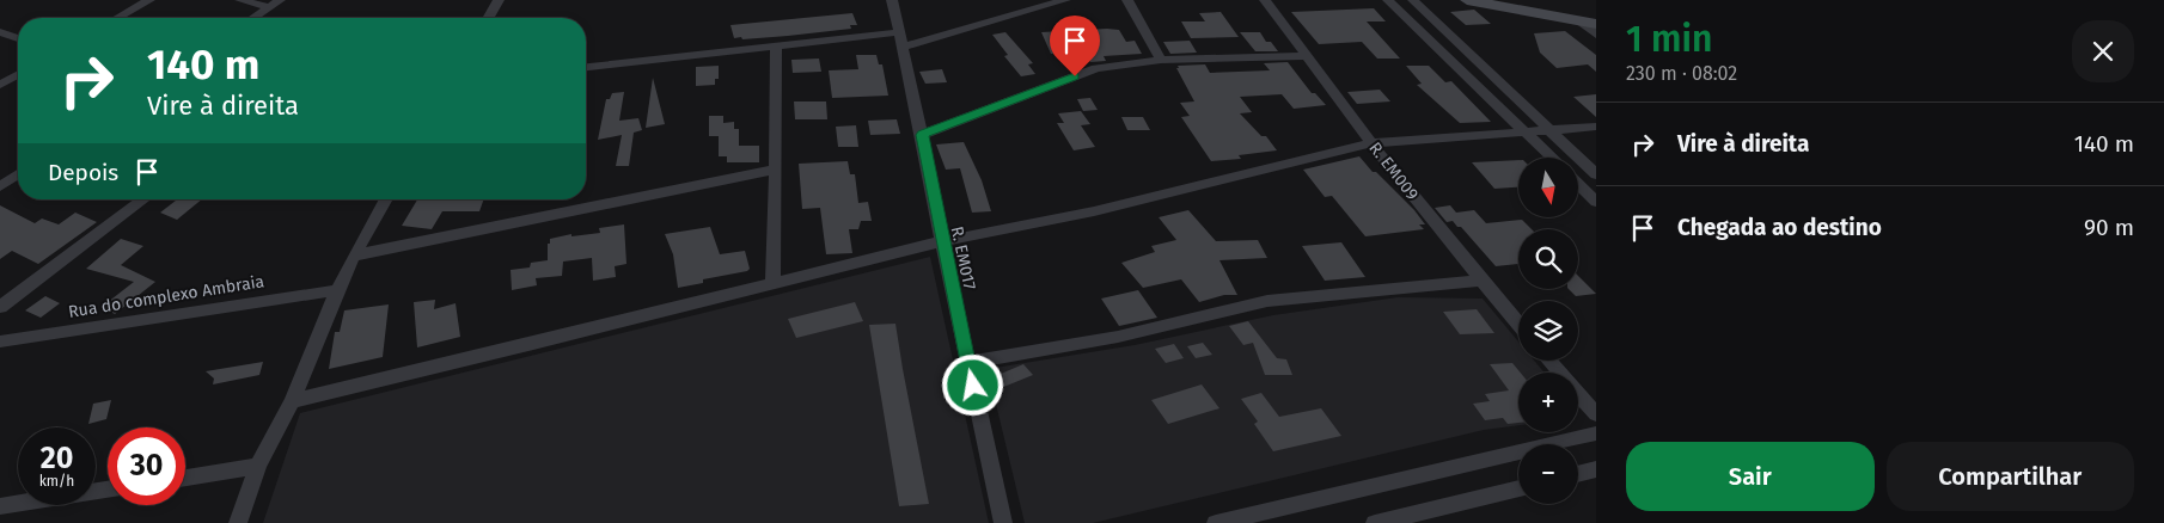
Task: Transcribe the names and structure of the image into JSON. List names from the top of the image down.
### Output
{
  "streets": {
    "street": ["R. EM009", "R. EM017", "Rua do complexo Ambraia"]
  },
  "north": "bottom",
  "page": {
    "heading": ["1 min", "230 m · 08:02"],
    "turn": ["140 m", "Vire à direita"],
    "list": [
      {
        "name": "Vire à direita",
        "value": "140 m"
      },
      {
        "name": "Chegada ao destino",
        "value": "90 m"
      }
    ],
    "then": "Depois",
    "map_buttons": ["+", "−"],
    "speed": "20 km/h",
    "limit": "30",
    "buttons": ["Sair", "Compartilhar"]
  }
}
